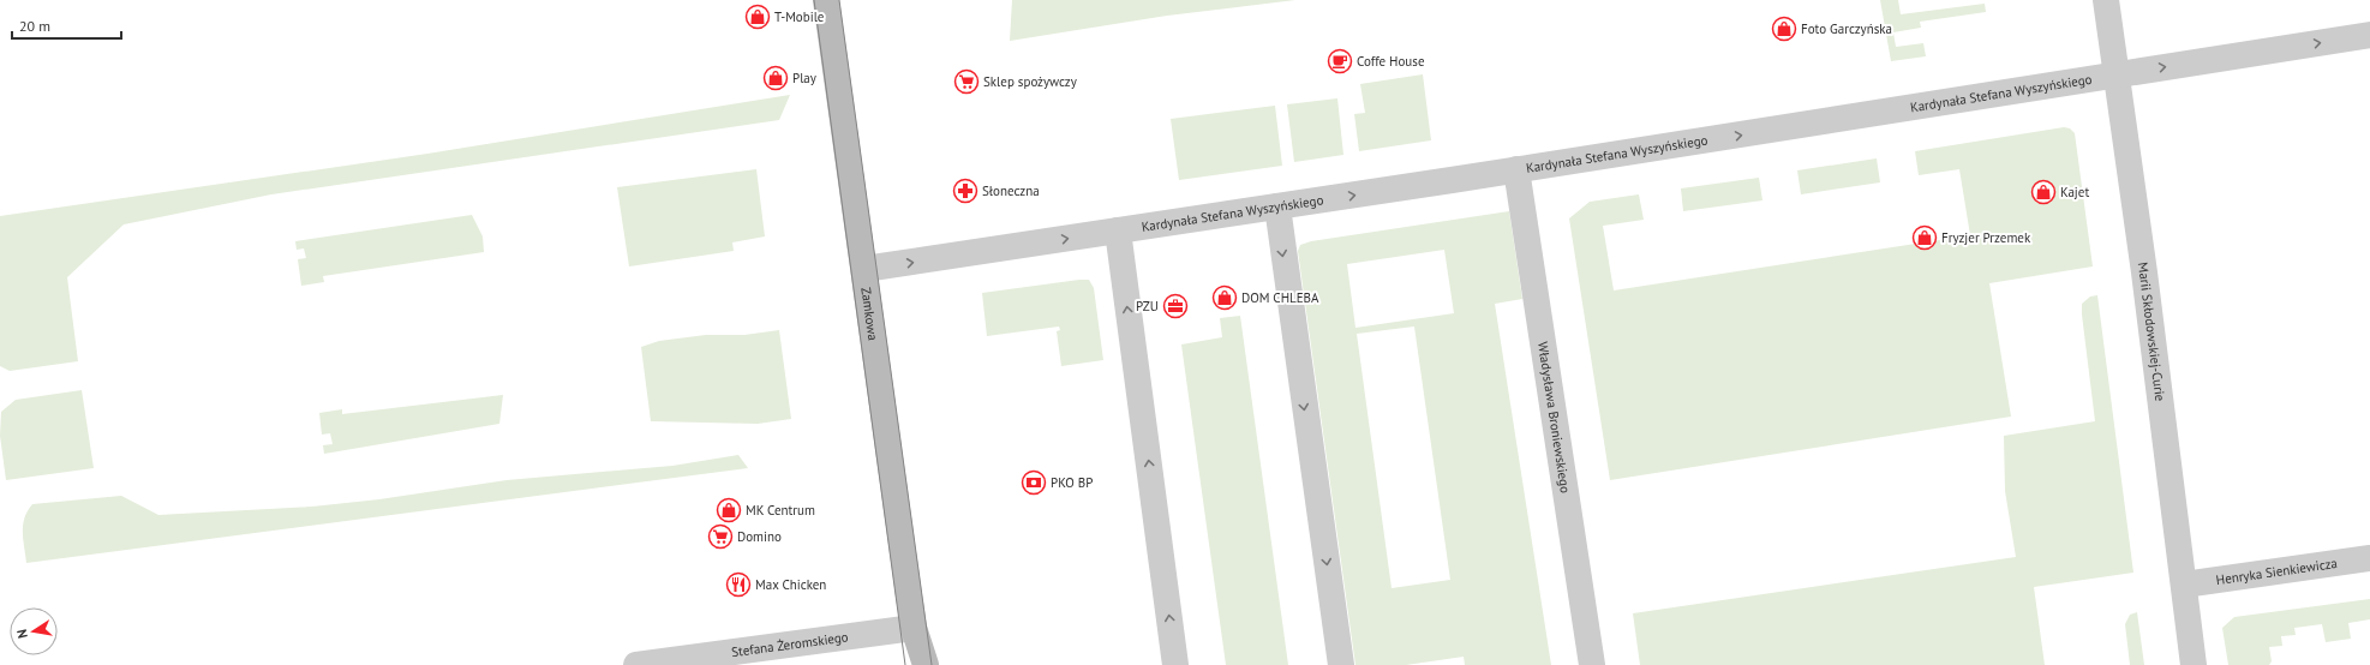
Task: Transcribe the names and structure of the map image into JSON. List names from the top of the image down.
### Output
{
  "streets": {
    "street": [
      "Kardynała Stefana Wyszyńskiego",
      "Zamkowa",
      "Marii Skłodowskiej-Curie",
      "Władysława Broniewskiego",
      "Henryka Sienkiewicza",
      "Stefana Żeromskiego"
    ]
  },
  "crossings": [
    ["Kardynała Stefana Wyszyńskiego", "Zamkowa"],
    ["Kardynała Stefana Wyszyńskiego", "Marii Skłodowskiej-Curie"],
    ["Kardynała Stefana Wyszyńskiego", "Władysława Broniewskiego"],
    ["Zamkowa", "Stefana Żeromskiego"],
    ["Marii Skłodowskiej-Curie", "Henryka Sienkiewicza"]
  ],
  "one_way": ["Kardynała Stefana Wyszyńskiego"],
  "places": {
    "shop": [
      "T-Mobile",
      "Foto Garczyńska",
      "Play",
      "Kajet",
      "Fryzjer Przemek",
      "DOM CHLEBA",
      "MK Centrum"
    ],
    "cafe": ["Coffe House"],
    "supermarket": ["Sklep spożywczy", "Domino"],
    "pharmacy": ["Słoneczna"],
    "office": ["PZU"],
    "bank": ["PKO BP"],
    "restaurant": ["Max Chicken"]
  },
  "scale_bar": "20 m",
  "north": "left"
}
